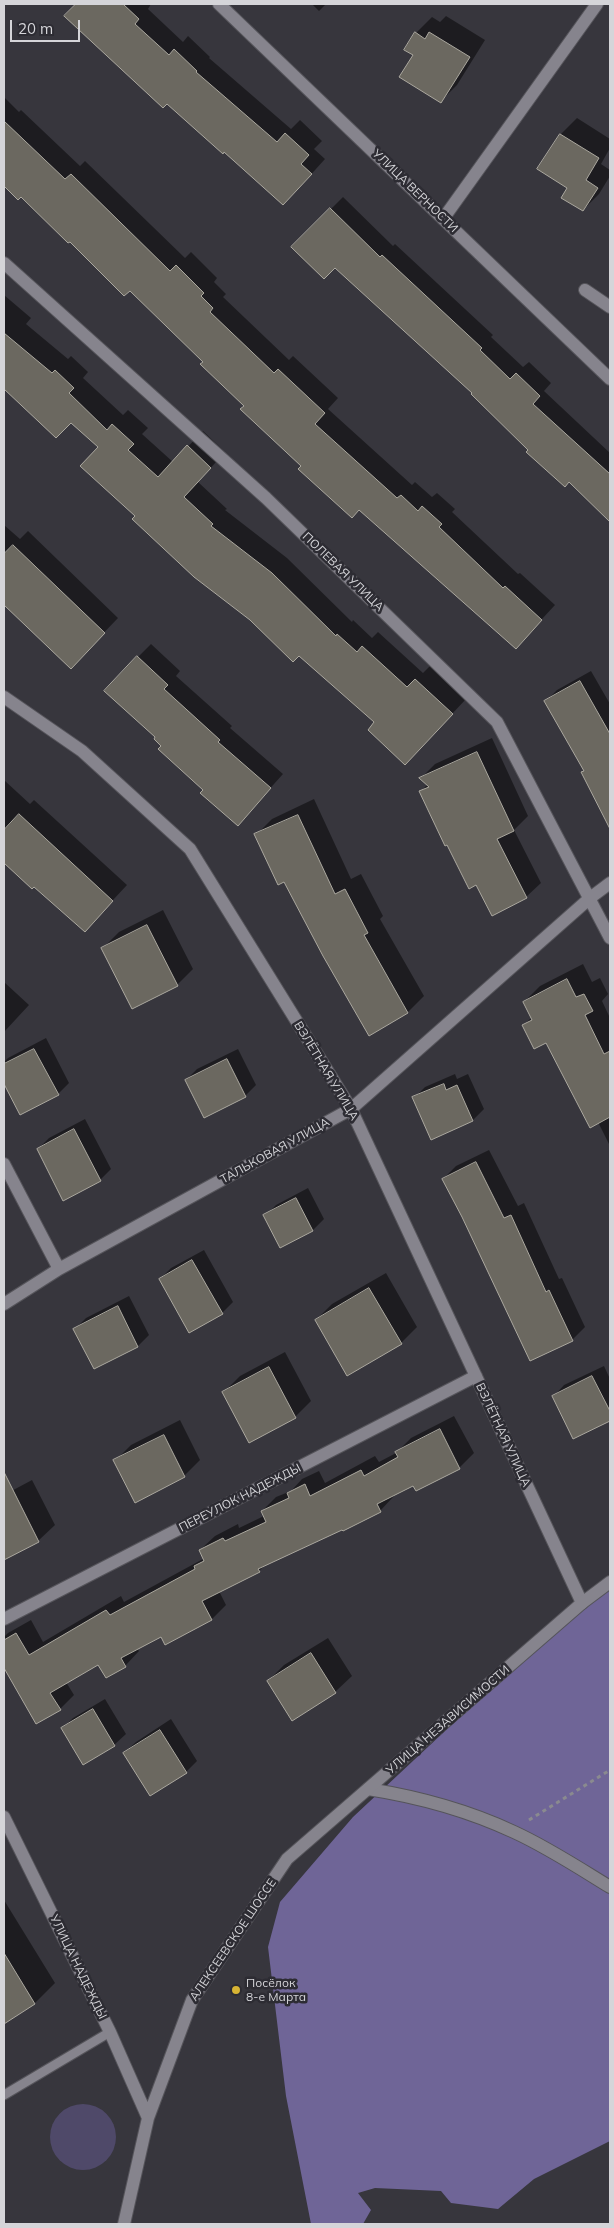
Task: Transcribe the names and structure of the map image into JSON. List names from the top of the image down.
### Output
{
  "streets": {
    "street": [
      "УЛИЦА ВЕРНОСТИ",
      "ПОЛЕВАЯ УЛИЦА",
      "ВЗЛЁТНАЯ УЛИЦА",
      "ТАЛЬКОВАЯ УЛИЦА",
      "ПЕРЕУЛОК НАДЕЖДЫ",
      "УЛИЦА НЕЗАВИСИМОСТИ",
      "АЛЕКСЕЕВСКОЕ ШОССЕ",
      "УЛИЦА НАДЕЖДЫ"
    ]
  },
  "crossings": [
    ["ПОЛЕВАЯ УЛИЦА", "ТАЛЬКОВАЯ УЛИЦА"],
    ["ВЗЛЁТНАЯ УЛИЦА", "ТАЛЬКОВАЯ УЛИЦА"],
    ["ВЗЛЁТНАЯ УЛИЦА", "ПЕРЕУЛОК НАДЕЖДЫ"],
    ["ВЗЛЁТНАЯ УЛИЦА", "УЛИЦА НЕЗАВИСИМОСТИ"],
    ["УЛИЦА НЕЗАВИСИМОСТИ", "АЛЕКСЕЕВСКОЕ ШОССЕ"],
    ["АЛЕКСЕЕВСКОЕ ШОССЕ", "УЛИЦА НАДЕЖДЫ"]
  ],
  "places": ["Посёлок 8-е Марта"],
  "scale_bar": "20 m"
}
